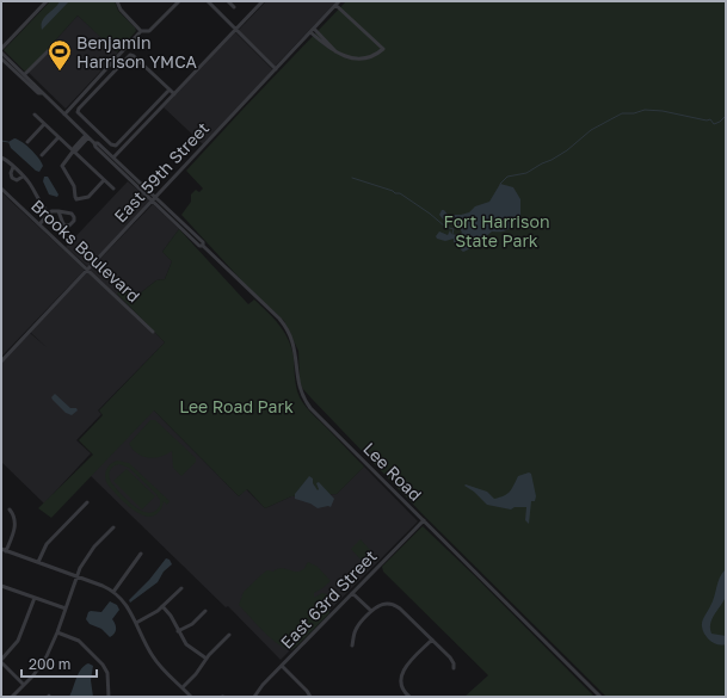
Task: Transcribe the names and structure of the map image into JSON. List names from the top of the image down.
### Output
{
  "streets": {
    "street": [
      "East 59th Street",
      "Brooks Boulevard",
      "Lee Road",
      "East 63rd Street"
    ]
  },
  "crossings": [
    ["East 59th Street", "Brooks Boulevard"],
    ["East 59th Street", "Lee Road"],
    ["Lee Road", "East 63rd Street"]
  ],
  "parks": ["Fort Harrison State Park", "Lee Road Park"],
  "places": {
    "sports": ["Benjamin Harrison YMCA"]
  },
  "scale_bar": "200 m"
}
